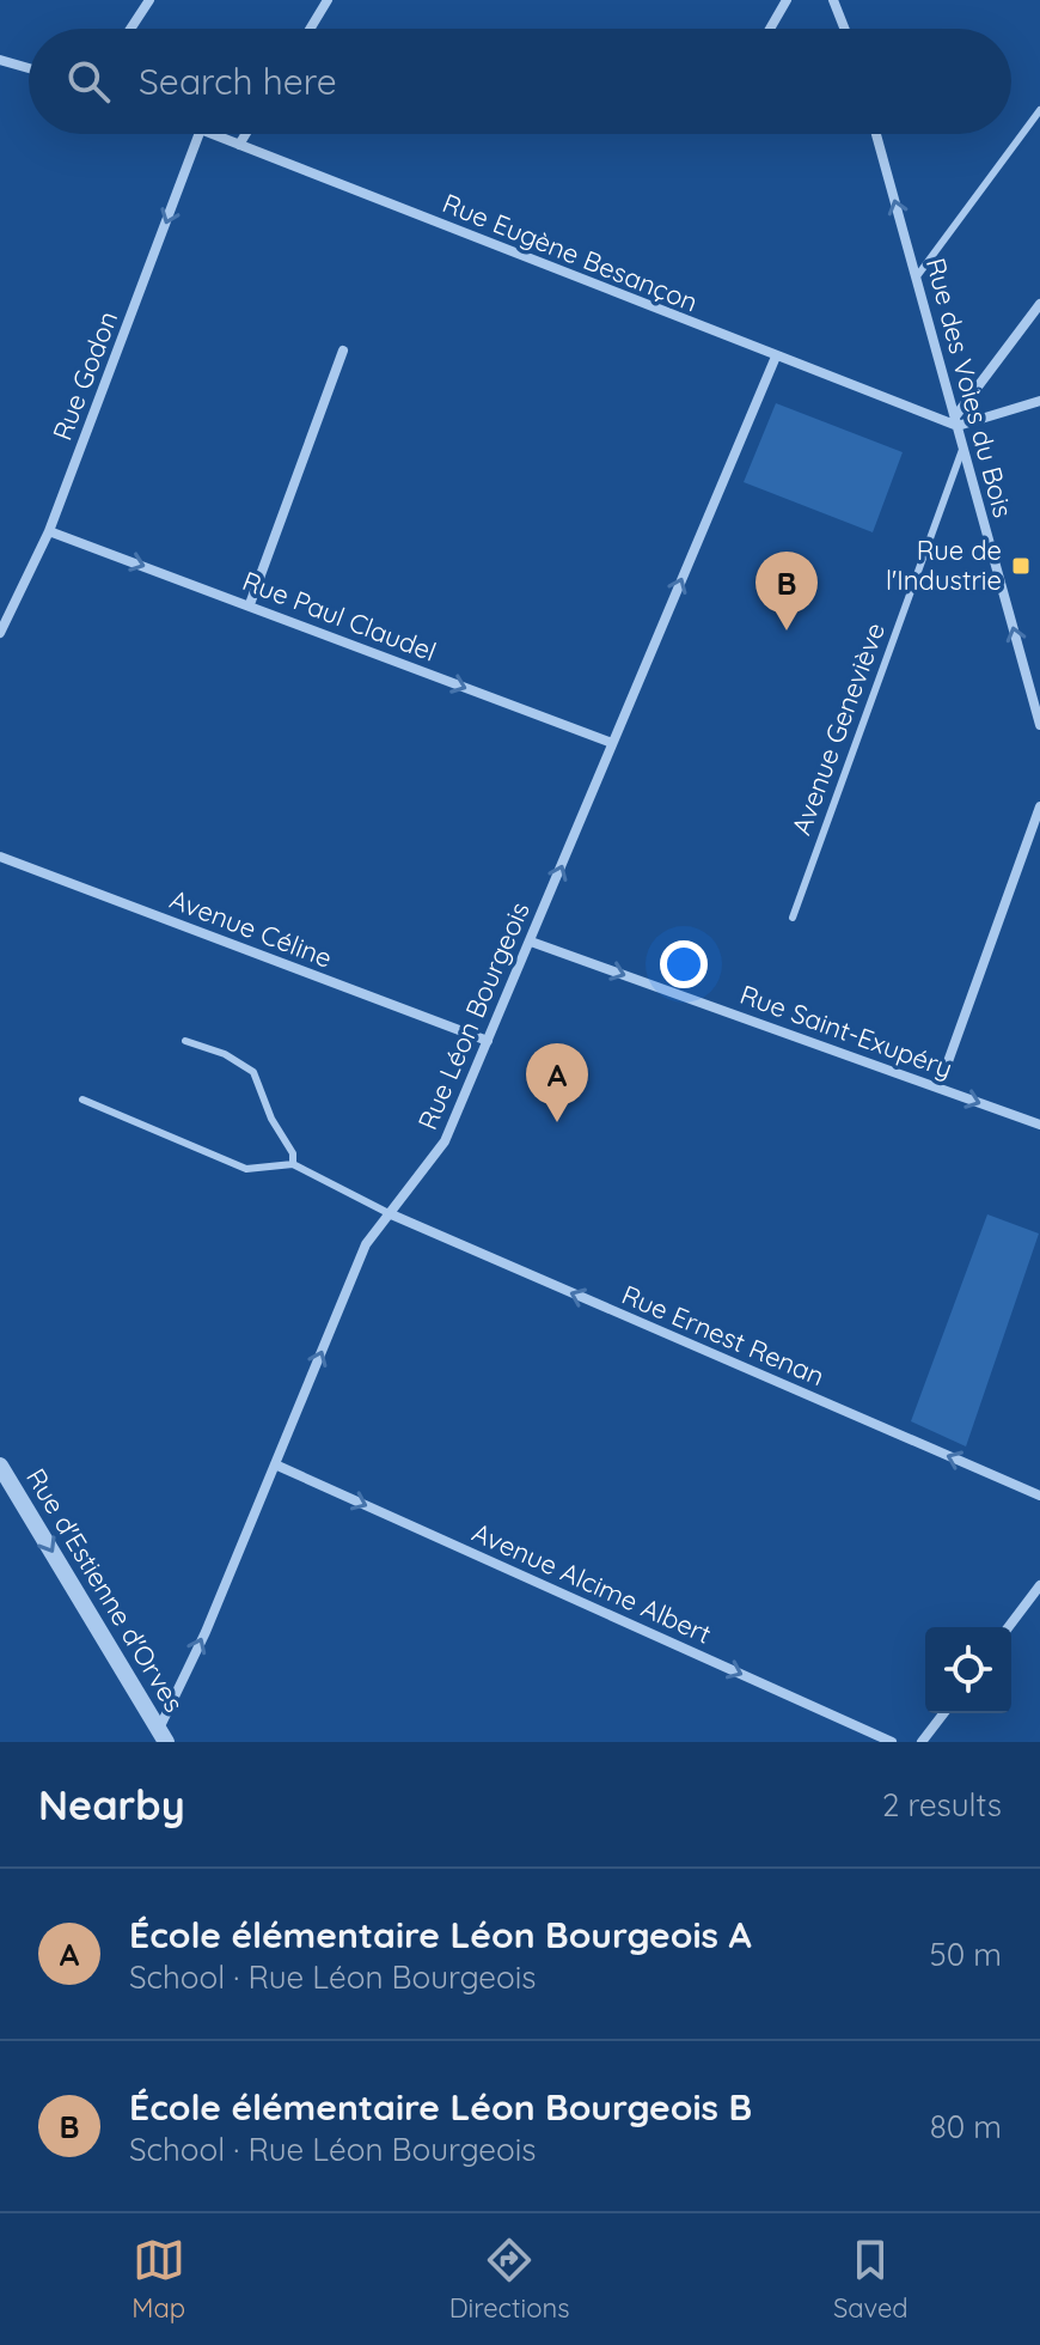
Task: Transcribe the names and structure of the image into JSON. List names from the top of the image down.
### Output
{
  "streets": {
    "street": [
      "Rue Eugène Besançon",
      "Rue Godon",
      "Rue des Voies du Bois",
      "Rue Paul Claudel",
      "Avenue Céline",
      "Rue Léon Bourgeois",
      "Rue Saint-Exupéry",
      "Rue Ernest Renan",
      "Avenue Alcime Albert",
      "Rue d'Estienne d'Orves"
    ],
    "lane": ["Avenue Geneviève"]
  },
  "crossings": [
    ["Rue Eugène Besançon", "Rue des Voies du Bois"],
    ["Rue Eugène Besançon", "Rue Léon Bourgeois"],
    ["Rue Godon", "Rue Paul Claudel"],
    ["Rue des Voies du Bois", "Avenue Geneviève"],
    ["Rue Paul Claudel", "Rue Léon Bourgeois"],
    ["Avenue Céline", "Rue Léon Bourgeois"],
    ["Rue Léon Bourgeois", "Rue Saint-Exupéry"],
    ["Rue Léon Bourgeois", "Rue Ernest Renan"],
    ["Rue Léon Bourgeois", "Avenue Alcime Albert"],
    ["Rue Léon Bourgeois", "Rue d'Estienne d'Orves"]
  ],
  "one_way": [
    "Rue Godon",
    "Rue des Voies du Bois",
    "Rue Paul Claudel",
    "Rue Léon Bourgeois",
    "Rue Saint-Exupéry",
    "Rue Ernest Renan",
    "Avenue Alcime Albert",
    "Rue d'Estienne d'Orves"
  ],
  "places": {
    "transit": ["Rue de l'Industrie"]
  },
  "page": {
    "search": "Search here",
    "pins": ["B", "A"],
    "heading": ["Nearby", "2 results"],
    "list": [
      {
        "mark": "A",
        "name": "École élémentaire Léon Bourgeois A",
        "note": "School · Rue Léon Bourgeois",
        "value": "50 m"
      },
      {
        "mark": "B",
        "name": "École élémentaire Léon Bourgeois B",
        "note": "School · Rue Léon Bourgeois",
        "value": "80 m"
      }
    ],
    "nav": ["Map", "Directions", "Saved"]
  }
}
